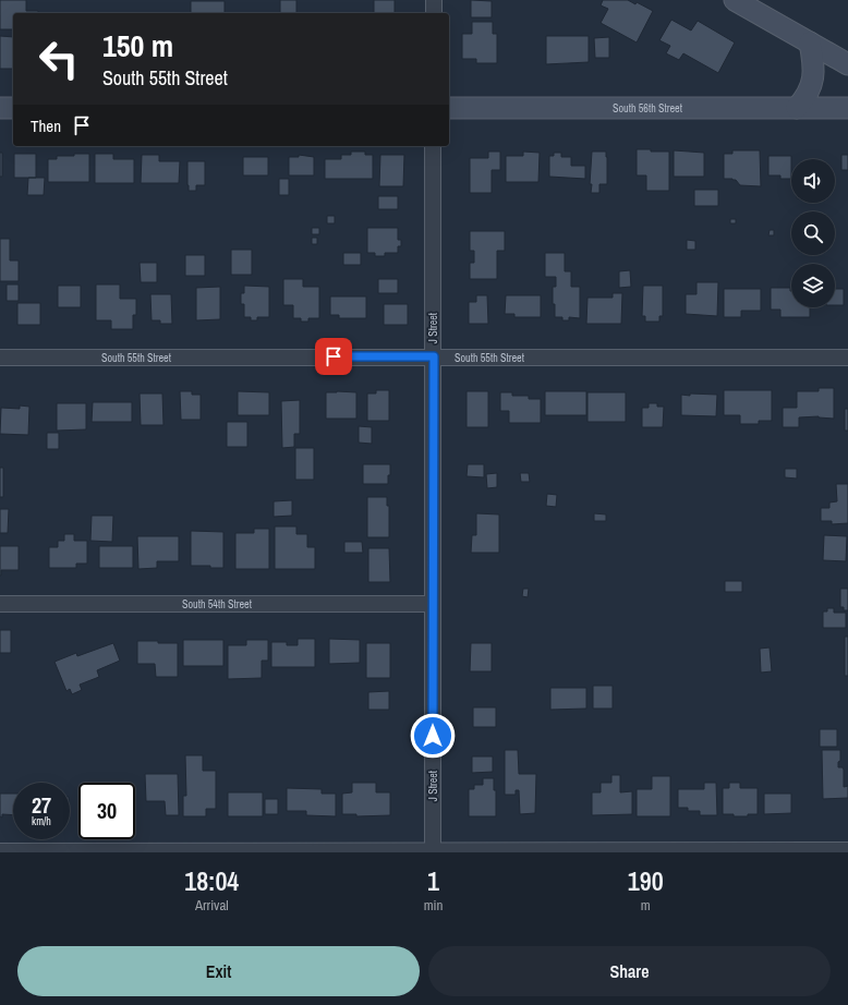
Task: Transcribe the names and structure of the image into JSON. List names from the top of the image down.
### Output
{
  "streets": {
    "main road": ["South 56th Street"],
    "street": ["J Street", "South 55th Street", "South 54th Street"]
  },
  "crossings": [
    ["J Street", "South 55th Street"],
    ["J Street", "South 54th Street"]
  ],
  "page": {
    "turn": ["150 m", "South 55th Street"],
    "then": "Then",
    "speed": "27 km/h",
    "limit": "30",
    "eta": [
      "18:04",
      "Arrival",
      "1",
      "min",
      "190",
      "m"
    ],
    "buttons": ["Exit", "Share"]
  }
}
